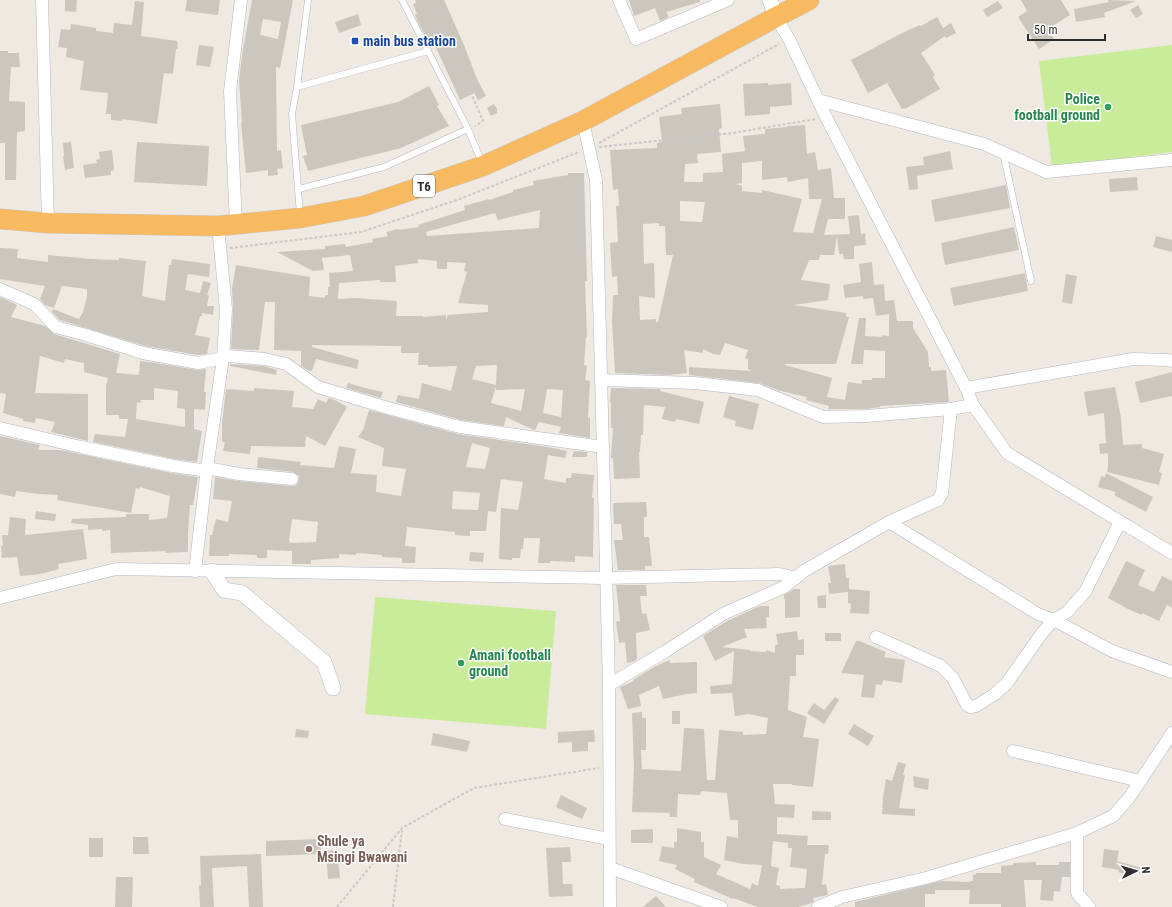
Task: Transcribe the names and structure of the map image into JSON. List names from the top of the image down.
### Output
{
  "streets": {
    "highway": ["T6"]
  },
  "places": {
    "transit": ["main bus station"],
    "other": ["Police football ground", "Amani football ground", "Shule ya Msingi Bwawani"]
  },
  "scale_bar": "50 m",
  "north": "right"
}
